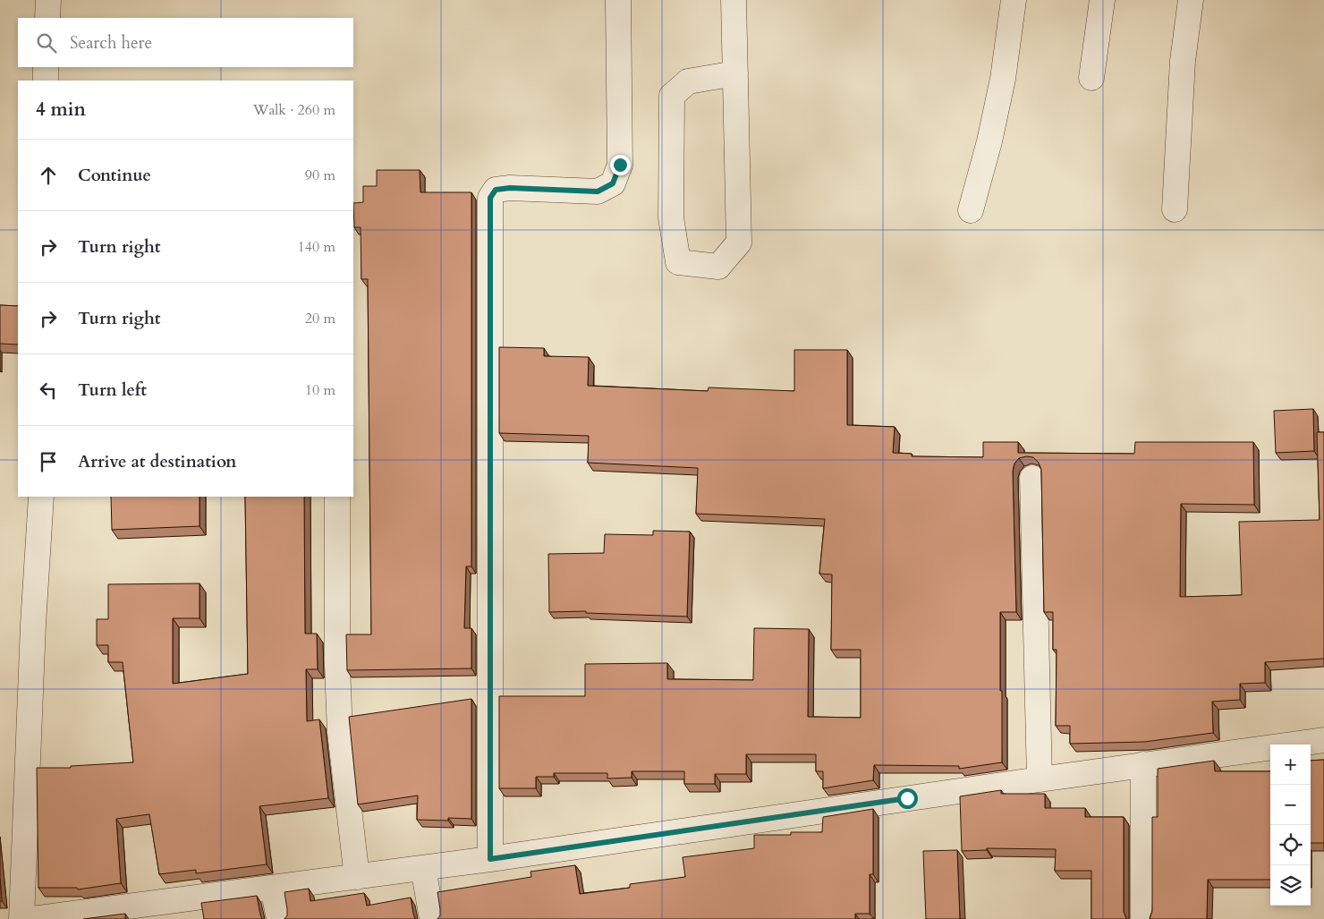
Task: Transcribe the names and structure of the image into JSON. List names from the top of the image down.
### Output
{
  "page": {
    "search": "Search here",
    "heading": ["4 min", "Walk · 260 m"],
    "list": [
      ["Continue", "90 m"],
      ["Turn right", "140 m"],
      ["Turn right", "20 m"],
      ["Turn left", "10 m"],
      "Arrive at destination"
    ],
    "map_buttons": ["+", "−"]
  }
}
